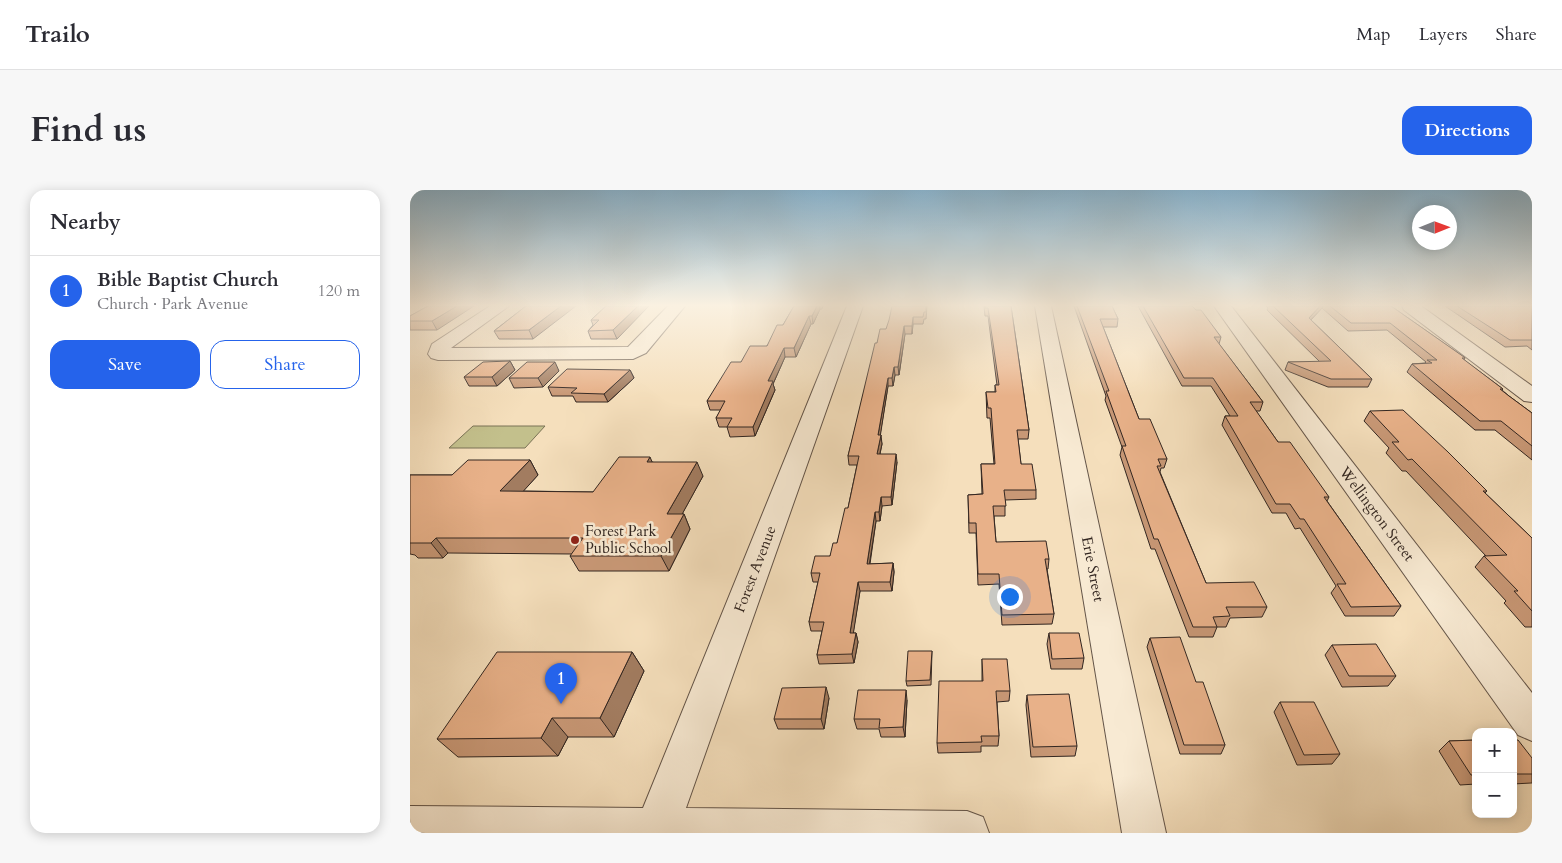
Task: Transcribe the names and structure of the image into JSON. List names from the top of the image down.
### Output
{
  "streets": {
    "street": ["Wellington Street", "Forest Avenue", "Erie Street"]
  },
  "places": ["Forest Park Public School"],
  "north": "right",
  "page": {
    "header": "Trailo",
    "nav": ["Map", "Layers", "Share"],
    "title": "Find us",
    "buttons": [
      "Directions",
      ["Save", "Share"]
    ],
    "heading": "Nearby",
    "list": [
      {
        "mark": "1",
        "name": "Bible Baptist Church",
        "note": "Church · Park Avenue",
        "value": "120 m"
      }
    ],
    "pins": "1",
    "map_buttons": ["+", "−"]
  }
}
